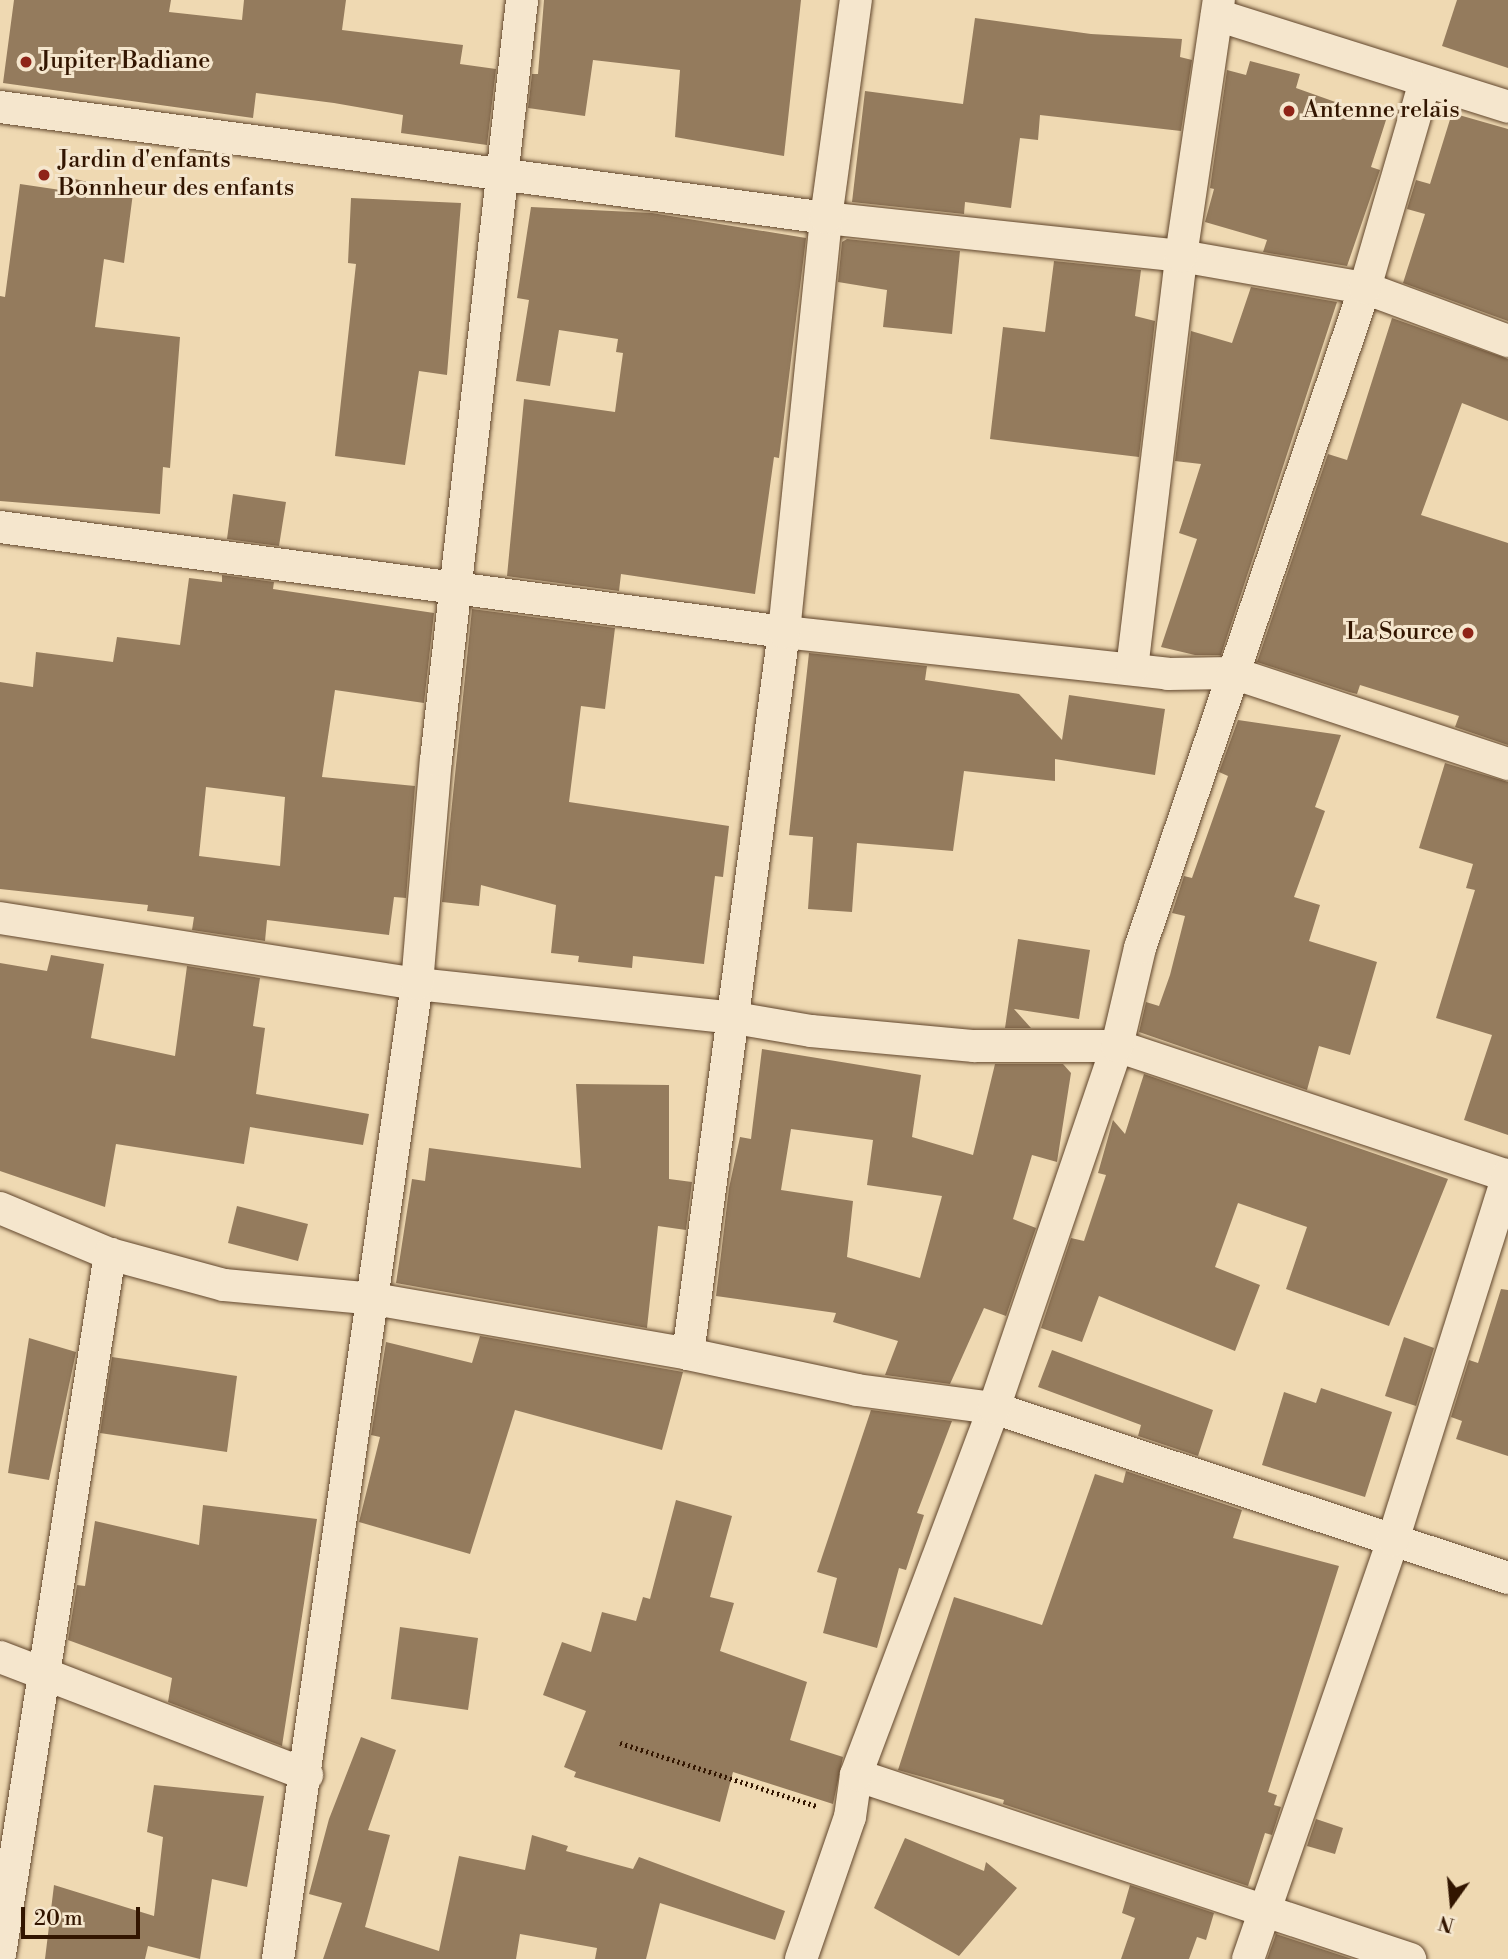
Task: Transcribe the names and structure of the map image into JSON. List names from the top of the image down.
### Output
{
  "places": [
    "Jupiter Badiane",
    "Antenne relais",
    "Jardin d'enfants Bonnheur des enfants",
    "La Source"
  ],
  "scale_bar": "20 m",
  "north": "bottom"
}
